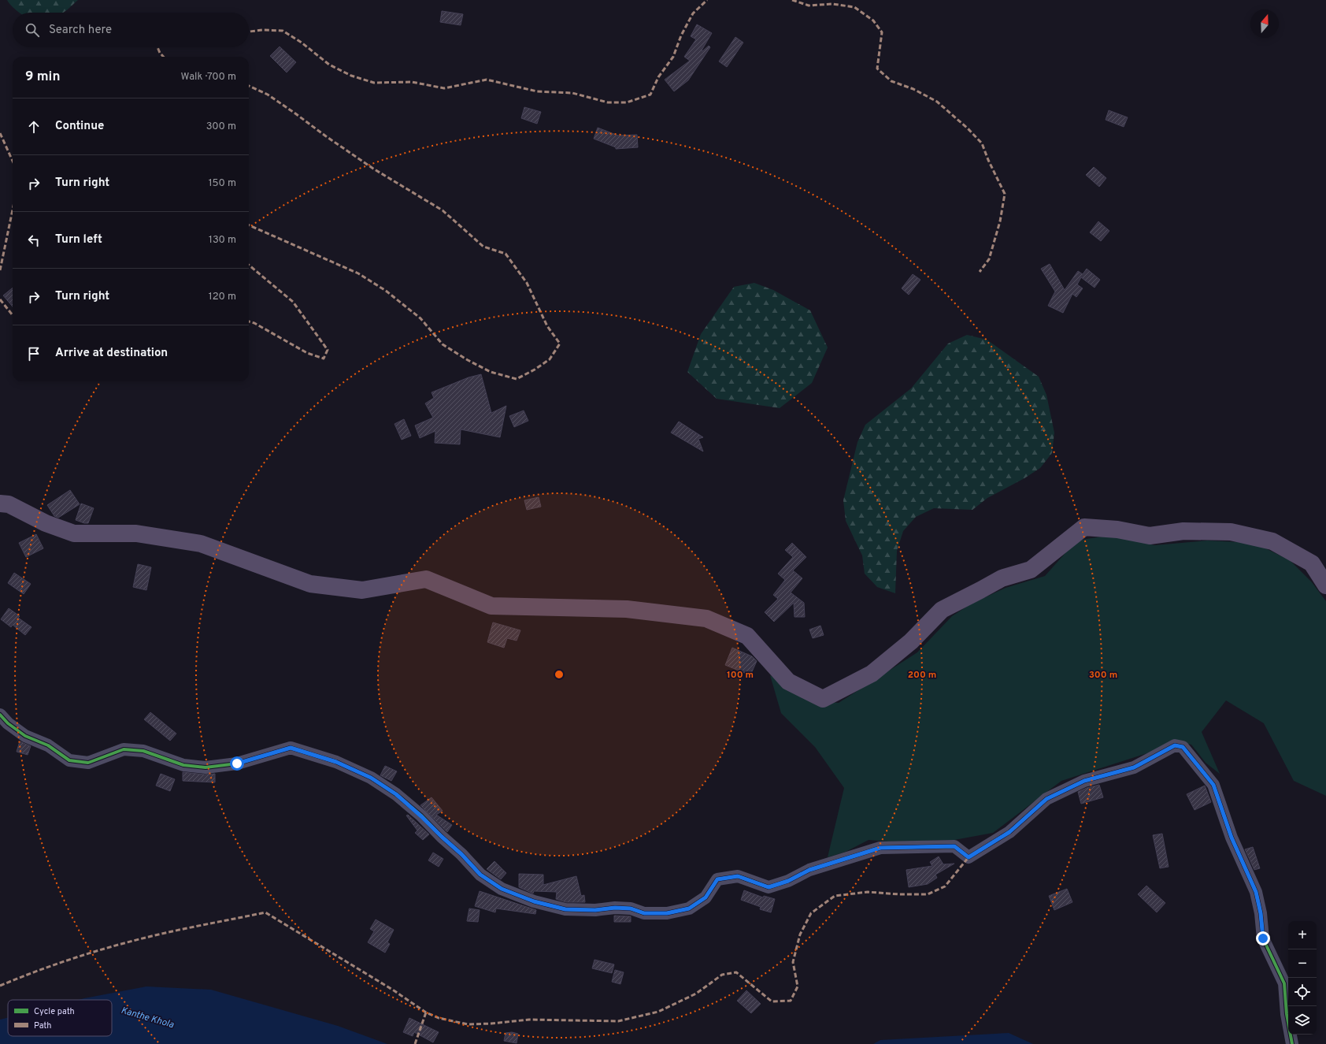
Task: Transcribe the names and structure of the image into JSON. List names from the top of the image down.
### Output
{
  "water": ["Kanthe Khola"],
  "legend": ["Cycle path", "Path"],
  "north": "top",
  "page": {
    "search": "Search here",
    "heading": ["9 min", "Walk · 700 m"],
    "list": [
      ["Continue", "300 m"],
      ["Turn right", "150 m"],
      ["Turn left", "130 m"],
      ["Turn right", "120 m"],
      "Arrive at destination"
    ],
    "map_buttons": ["+", "−"]
  },
  "rings": ["100 m", "200 m", "300 m"]
}
